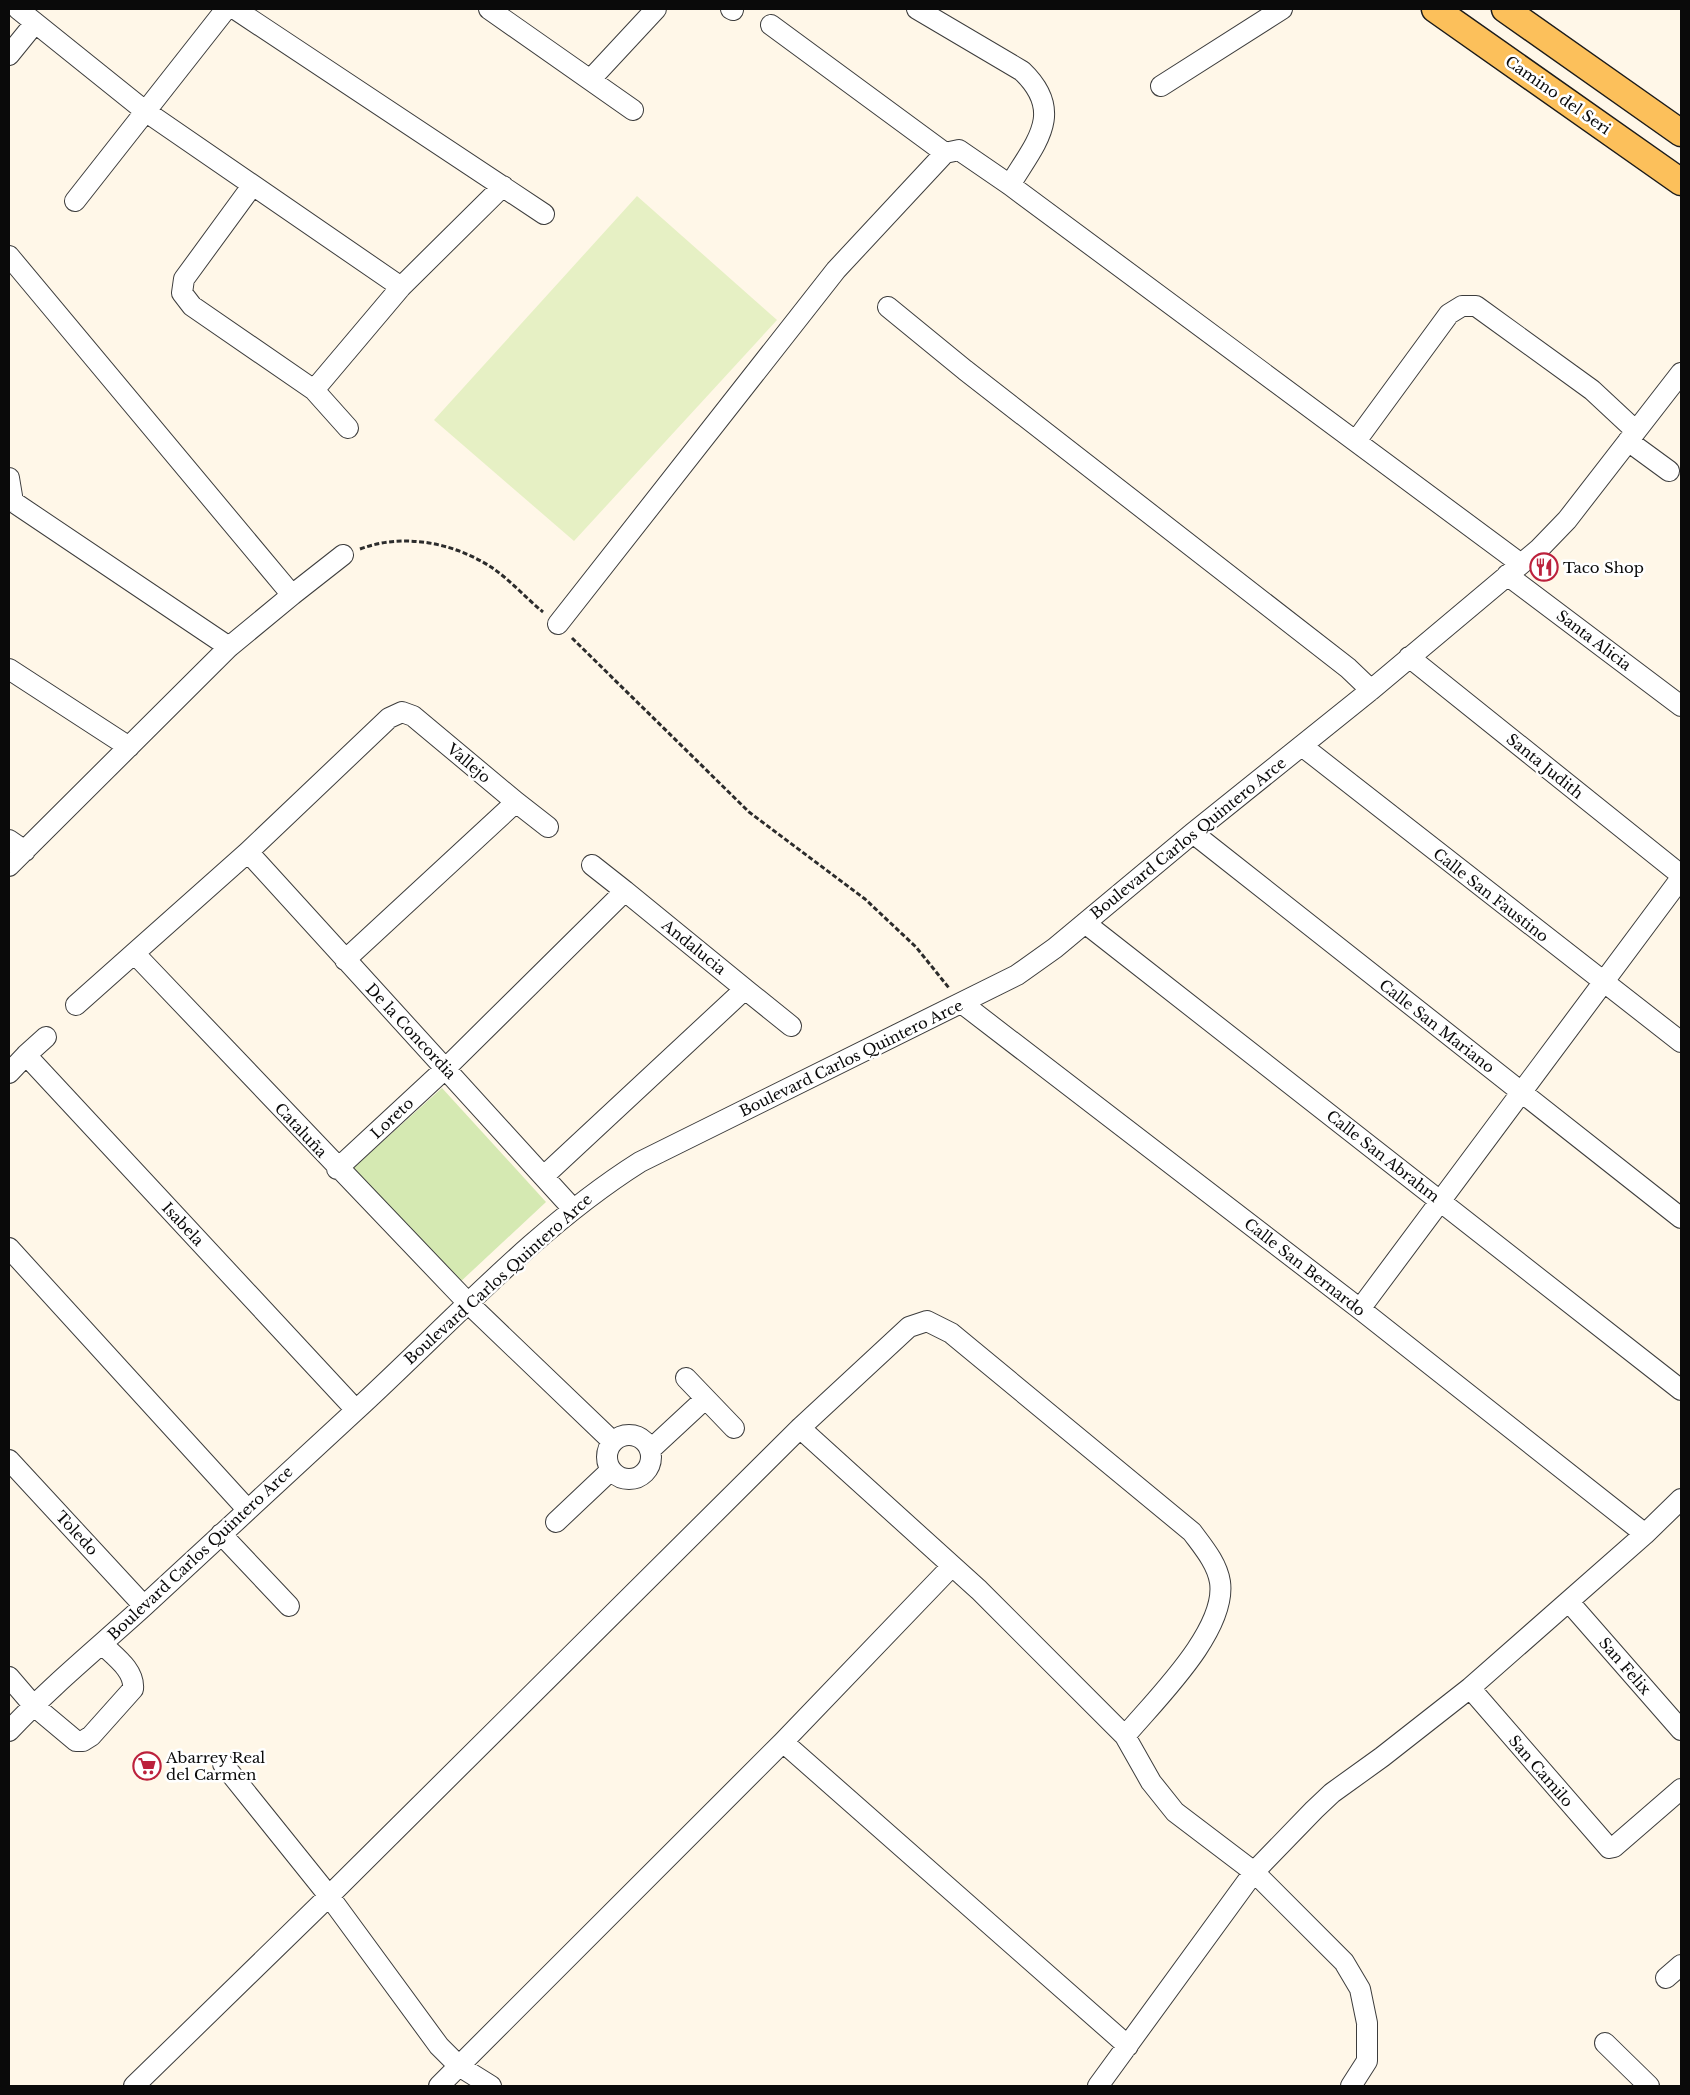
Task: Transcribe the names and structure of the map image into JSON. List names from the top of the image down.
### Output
{
  "streets": {
    "main road": ["Camino del Seri"],
    "street": [
      "Santa Alicia",
      "Vallejo",
      "Santa Judith",
      "Boulevard Carlos Quintero Arce",
      "Calle San Faustino",
      "Andalucia",
      "Calle San Mariano",
      "De la Concordia",
      "Loreto",
      "Cataluña",
      "Calle San Abrahm",
      "Isabela",
      "Calle San Bernardo",
      "Toledo",
      "San Felix",
      "San Camilo"
    ]
  },
  "crossings": [
    ["Santa Alicia", "Boulevard Carlos Quintero Arce"],
    ["Vallejo", "De la Concordia"],
    ["Santa Judith", "Boulevard Carlos Quintero Arce"],
    ["Boulevard Carlos Quintero Arce", "Calle San Faustino"],
    ["Boulevard Carlos Quintero Arce", "Calle San Mariano"],
    ["Boulevard Carlos Quintero Arce", "De la Concordia"],
    ["Boulevard Carlos Quintero Arce", "Cataluña"],
    ["Boulevard Carlos Quintero Arce", "Calle San Abrahm"],
    ["Boulevard Carlos Quintero Arce", "Isabela"],
    ["Boulevard Carlos Quintero Arce", "Calle San Bernardo"],
    ["Boulevard Carlos Quintero Arce", "Toledo"],
    ["De la Concordia", "Loreto"],
    ["Loreto", "Cataluña"]
  ],
  "places": {
    "restaurant": ["Taco Shop"],
    "supermarket": ["Abarrey Real del Carmen"]
  }
}
